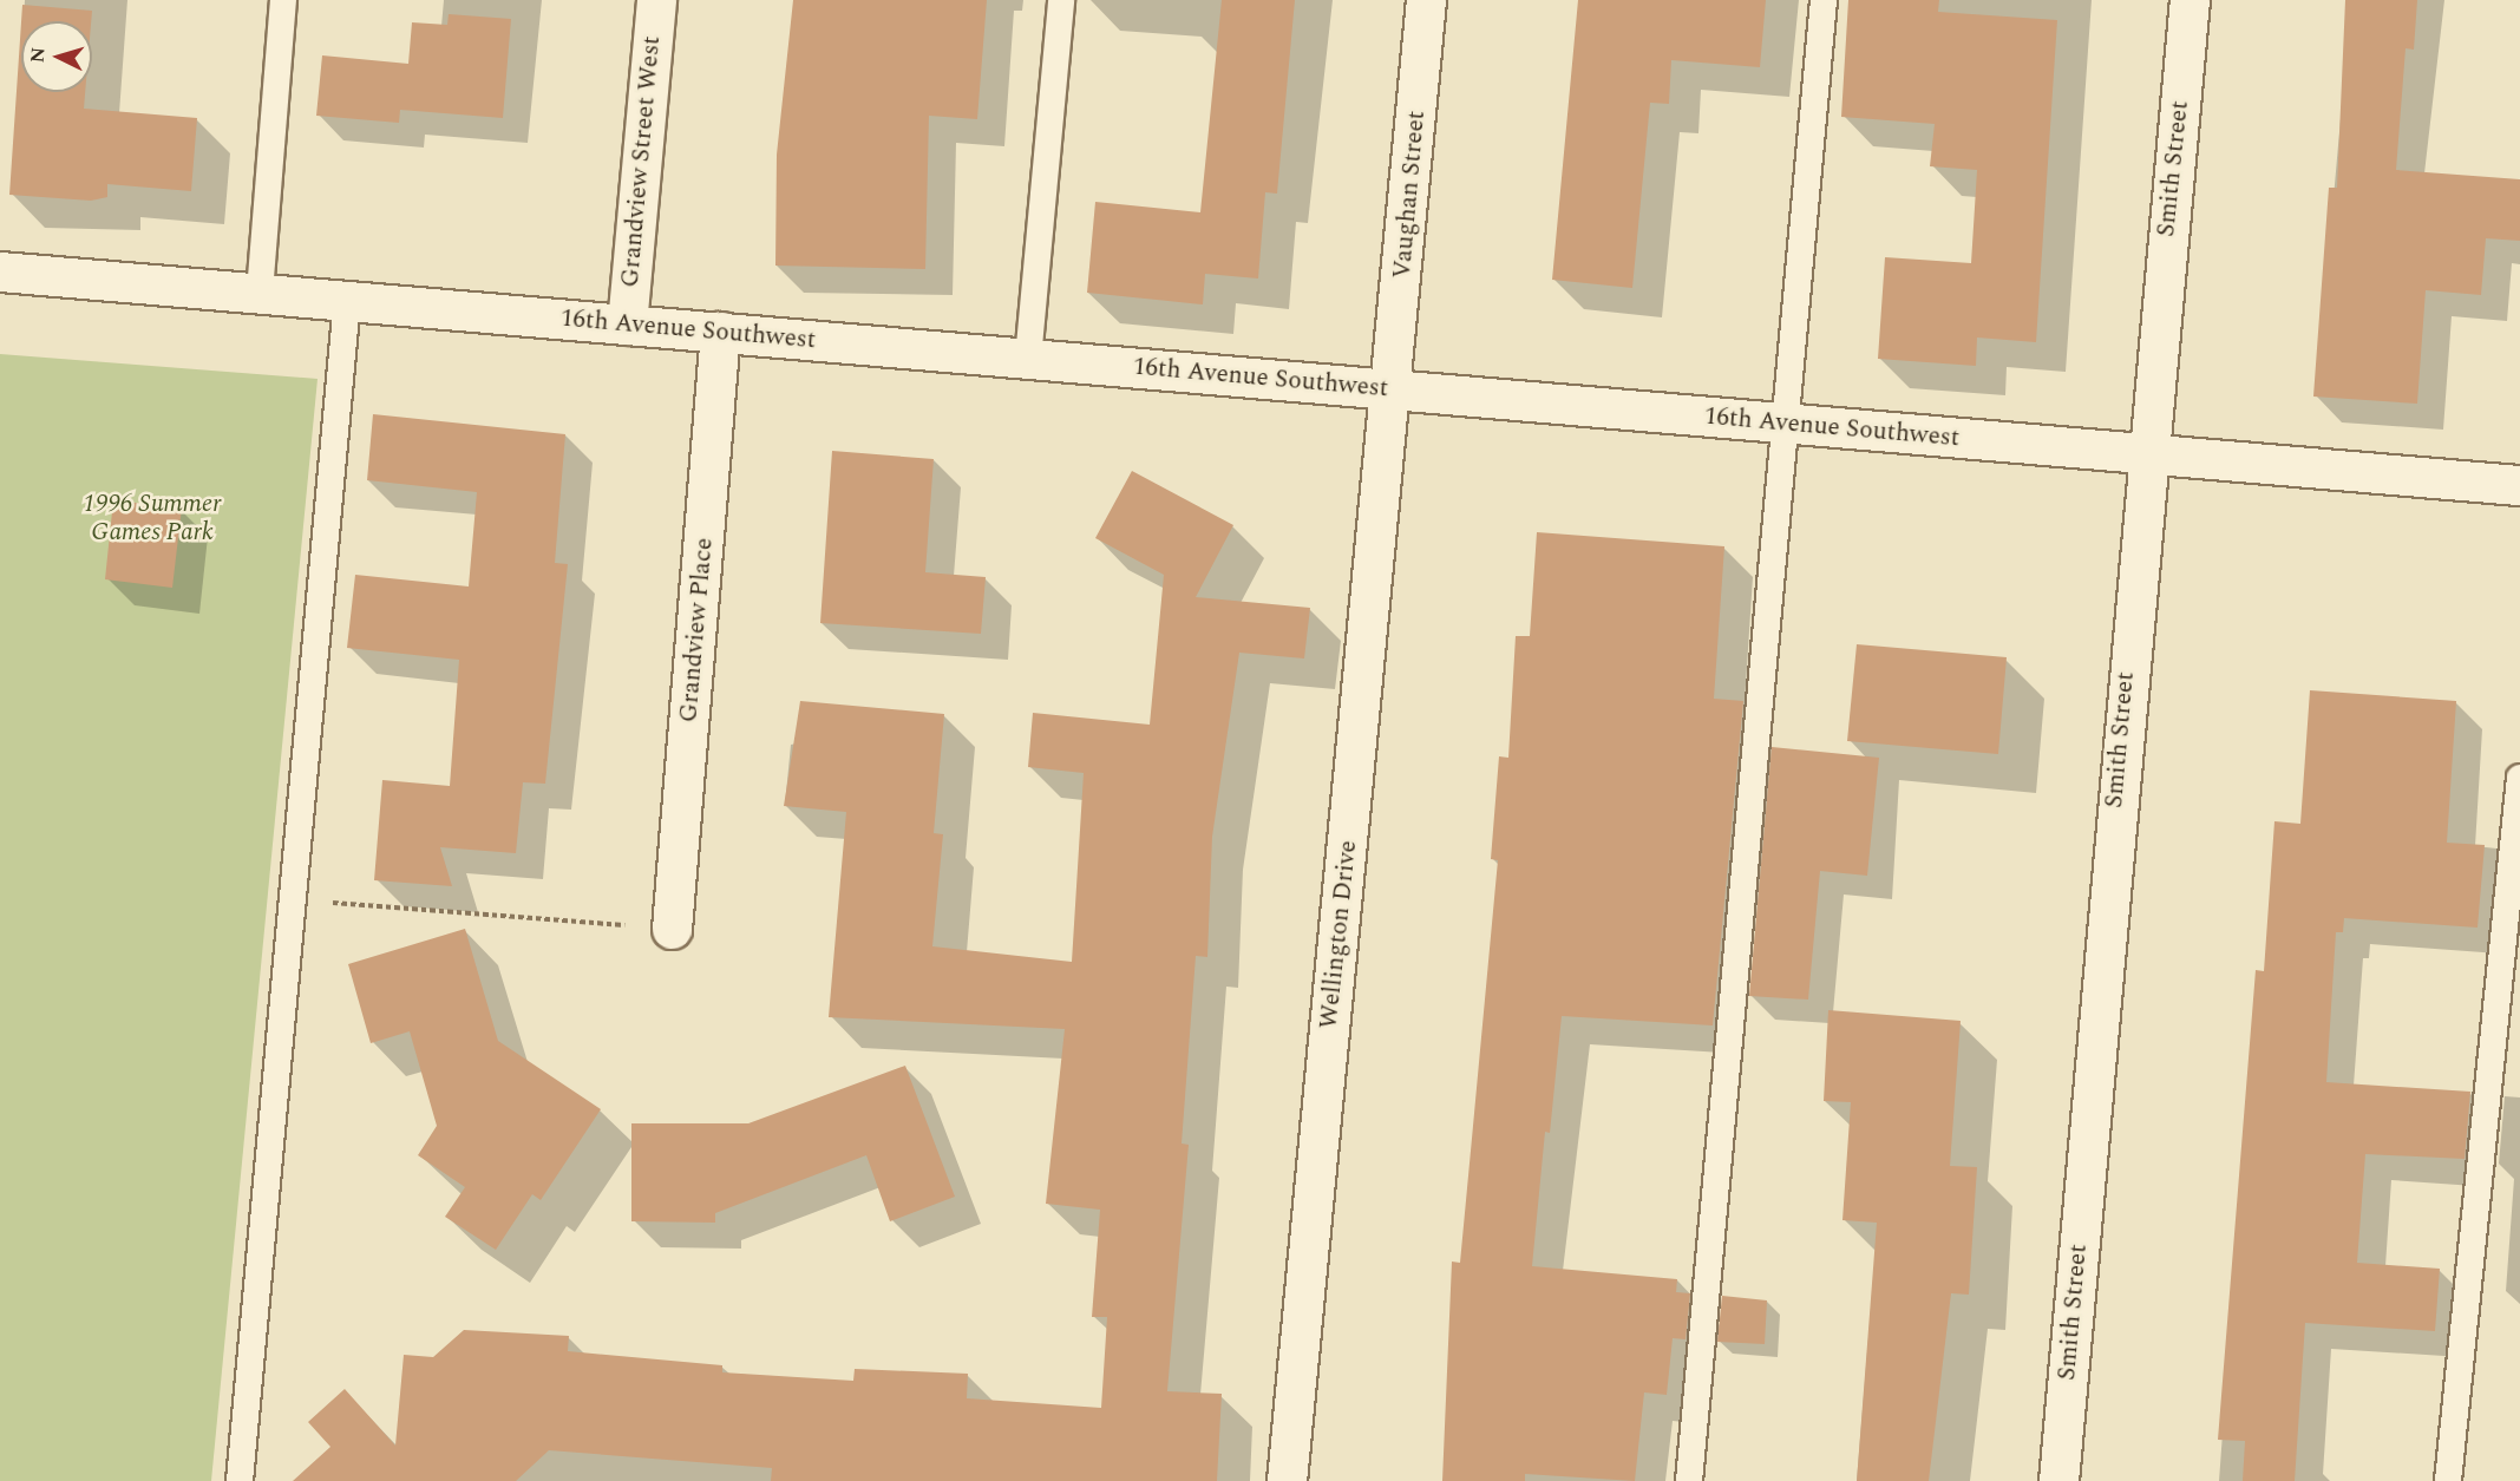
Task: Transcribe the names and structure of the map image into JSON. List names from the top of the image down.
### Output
{
  "streets": {
    "street": [
      "Grandview Street West",
      "Smith Street",
      "Vaughan Street",
      "16th Avenue Southwest",
      "Grandview Place",
      "Wellington Drive"
    ]
  },
  "crossings": [
    ["Grandview Street West", "16th Avenue Southwest"],
    ["Smith Street", "16th Avenue Southwest"],
    ["Vaughan Street", "16th Avenue Southwest"],
    ["Vaughan Street", "Wellington Drive"],
    ["16th Avenue Southwest", "Grandview Place"],
    ["16th Avenue Southwest", "Wellington Drive"]
  ],
  "parks": ["1996 Summer Games Park"],
  "north": "left"
}
